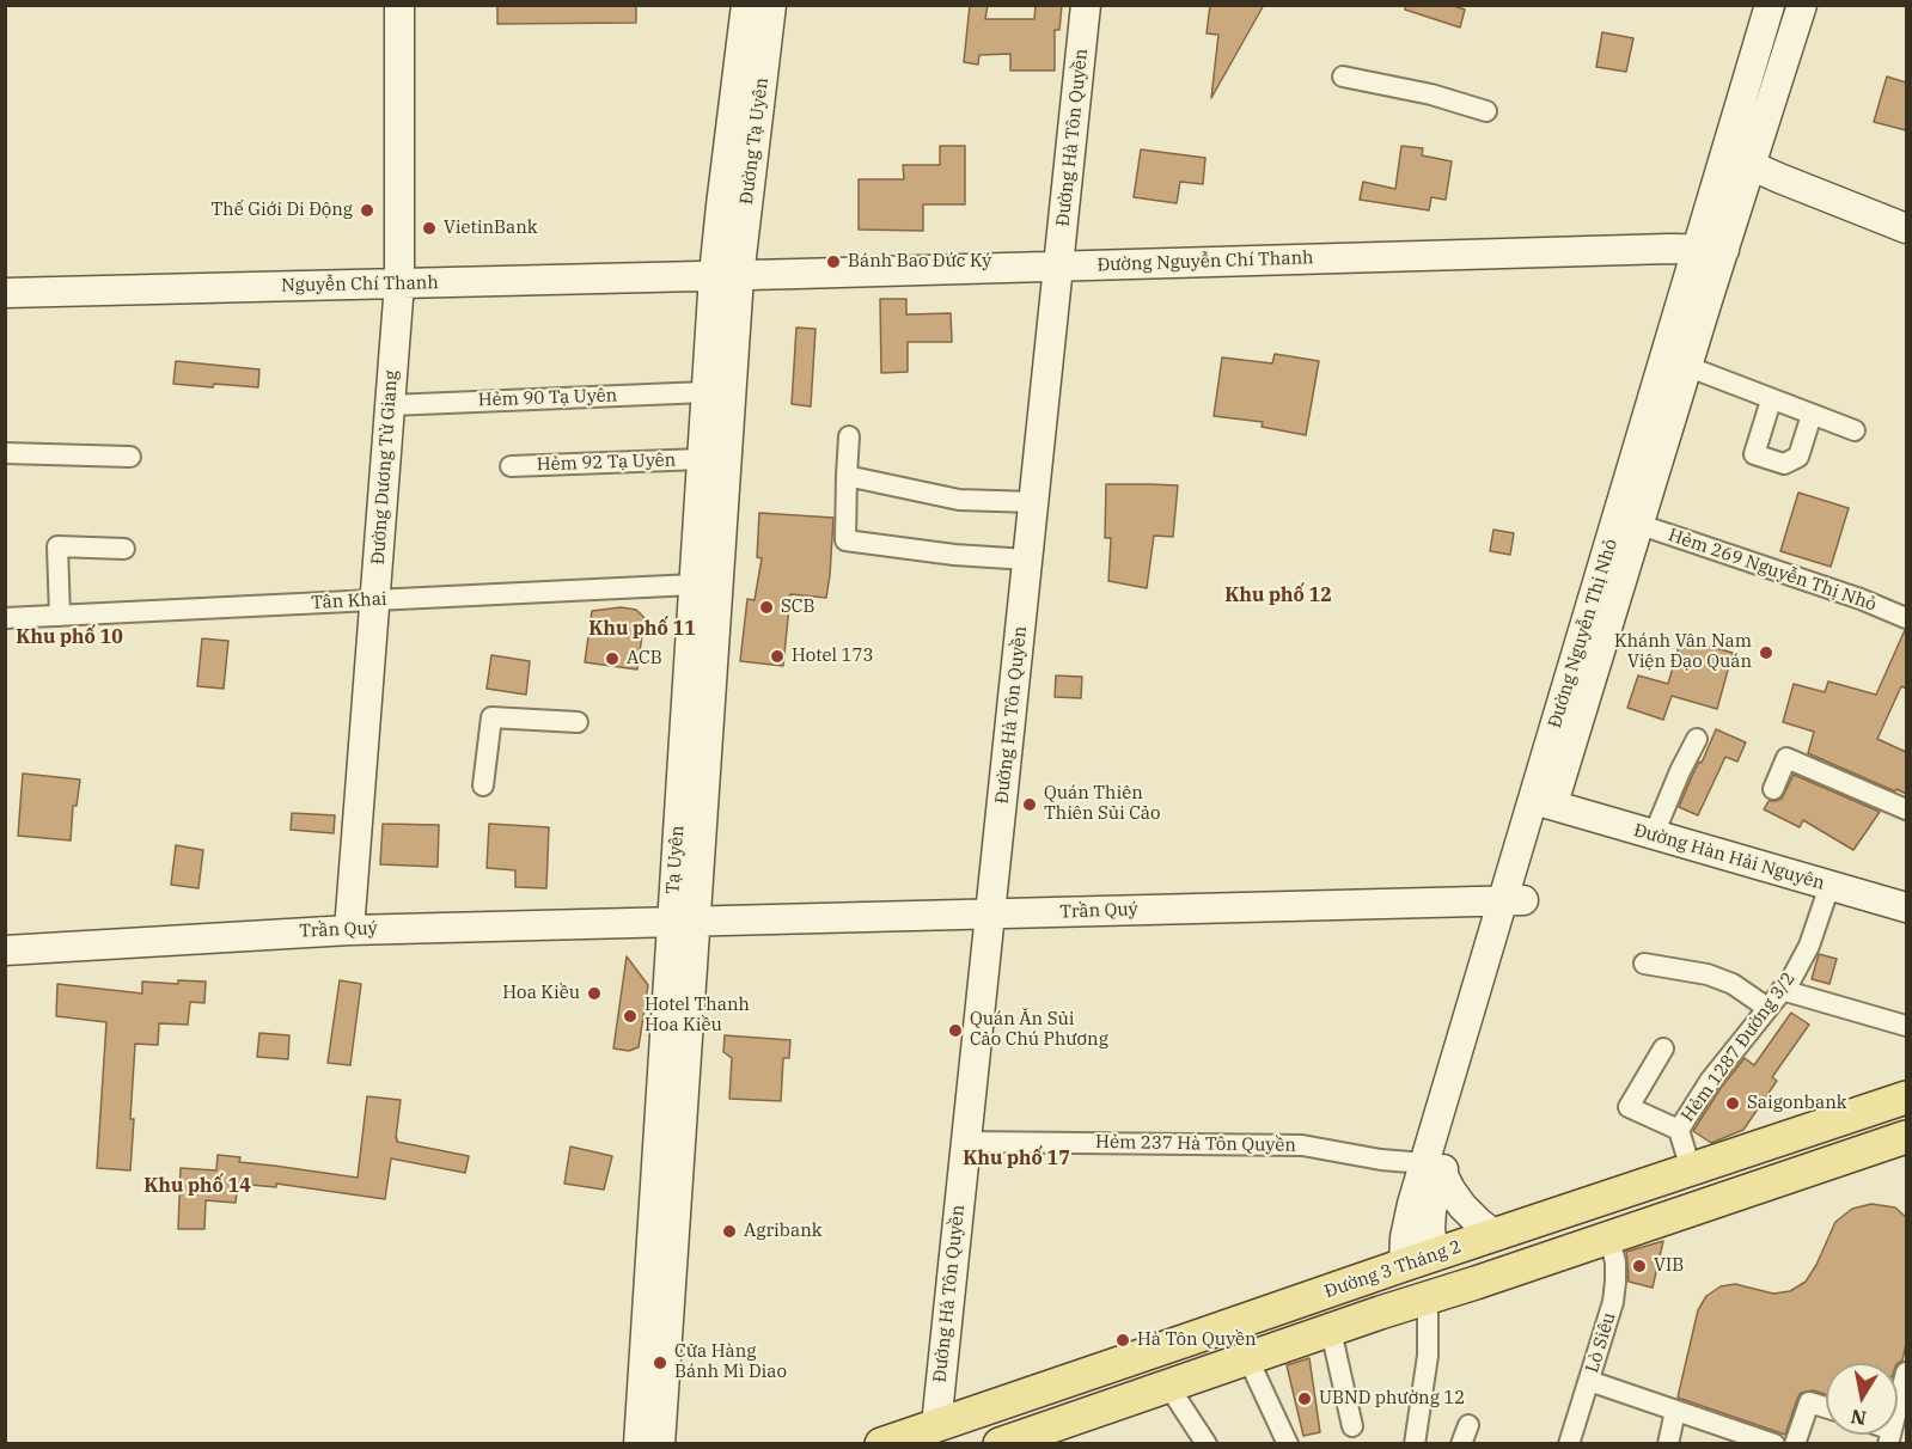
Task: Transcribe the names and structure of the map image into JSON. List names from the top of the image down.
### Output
{
  "streets": {
    "main road": [
      "Đường Hà Tôn Quyền",
      "Đường Tạ Uyên",
      "Đường Nguyễn Chí Thanh",
      "Nguyễn Chí Thanh",
      "Đường Dương Tử Giang",
      "Đường Nguyễn Thị Nhỏ",
      "Đường Hàn Hải Nguyên",
      "Tạ Uyên",
      "Trần Quý",
      "Đường 3 Tháng 2"
    ],
    "street": [
      "Hẻm 90 Tạ Uyên",
      "Hẻm 92 Tạ Uyên",
      "Hẻm 269 Nguyễn Thị Nhỏ",
      "Tân Khai",
      "Hẻm 1287 Đường 3/2",
      "Hẻm 237 Hà Tôn Quyền",
      "Lò Siêu"
    ]
  },
  "crossings": [
    ["Đường Hà Tôn Quyền", "Đường Nguyễn Chí Thanh"],
    ["Đường Hà Tôn Quyền", "Trần Quý"],
    ["Đường Hà Tôn Quyền", "Hẻm 237 Hà Tôn Quyền"],
    ["Đường Hà Tôn Quyền", "Đường 3 Tháng 2"],
    ["Đường Tạ Uyên", "Đường Nguyễn Chí Thanh"],
    ["Đường Tạ Uyên", "Nguyễn Chí Thanh"],
    ["Đường Tạ Uyên", "Tạ Uyên"],
    ["Đường Nguyễn Chí Thanh", "Nguyễn Chí Thanh"],
    ["Đường Nguyễn Chí Thanh", "Đường Nguyễn Thị Nhỏ"],
    ["Đường Nguyễn Chí Thanh", "Tạ Uyên"],
    ["Nguyễn Chí Thanh", "Đường Dương Tử Giang"],
    ["Nguyễn Chí Thanh", "Tạ Uyên"],
    ["Hẻm 90 Tạ Uyên", "Đường Dương Tử Giang"],
    ["Hẻm 90 Tạ Uyên", "Tạ Uyên"],
    ["Hẻm 92 Tạ Uyên", "Tạ Uyên"],
    ["Đường Dương Tử Giang", "Tân Khai"],
    ["Đường Dương Tử Giang", "Trần Quý"],
    ["Hẻm 269 Nguyễn Thị Nhỏ", "Đường Nguyễn Thị Nhỏ"],
    ["Tân Khai", "Tạ Uyên"],
    ["Đường Nguyễn Thị Nhỏ", "Đường Hàn Hải Nguyên"],
    ["Đường Nguyễn Thị Nhỏ", "Trần Quý"],
    ["Đường Nguyễn Thị Nhỏ", "Hẻm 237 Hà Tôn Quyền"],
    ["Đường Nguyễn Thị Nhỏ", "Đường 3 Tháng 2"],
    ["Đường Hàn Hải Nguyên", "Hẻm 1287 Đường 3/2"],
    ["Tạ Uyên", "Trần Quý"],
    ["Hẻm 1287 Đường 3/2", "Đường 3 Tháng 2"],
    ["Đường 3 Tháng 2", "Lò Siêu"]
  ],
  "districts": [
    "Khu phố 12",
    "Khu phố 11",
    "Khu phố 10",
    "Khu phố 17",
    "Khu phố 14"
  ],
  "places": [
    "Thế Giới Di Động",
    "VietinBank",
    "Bánh Bao Đức Ký",
    "SCB",
    "Khánh Vân Nam Viện Đạo Quán",
    "Hotel 173",
    "ACB",
    "Quán Thiên Thiên Sủi Cảo",
    "Hoa Kiều",
    "Hotel Thanh Hoa Kiều",
    "Quán Ăn Sủi Cảo Chú Phương",
    "Saigonbank",
    "Agribank",
    "VIB",
    "Hà Tôn Quyền",
    "Cửa Hàng Bánh Mì Diao",
    "UBND phường 12"
  ],
  "north": "bottom"
}
